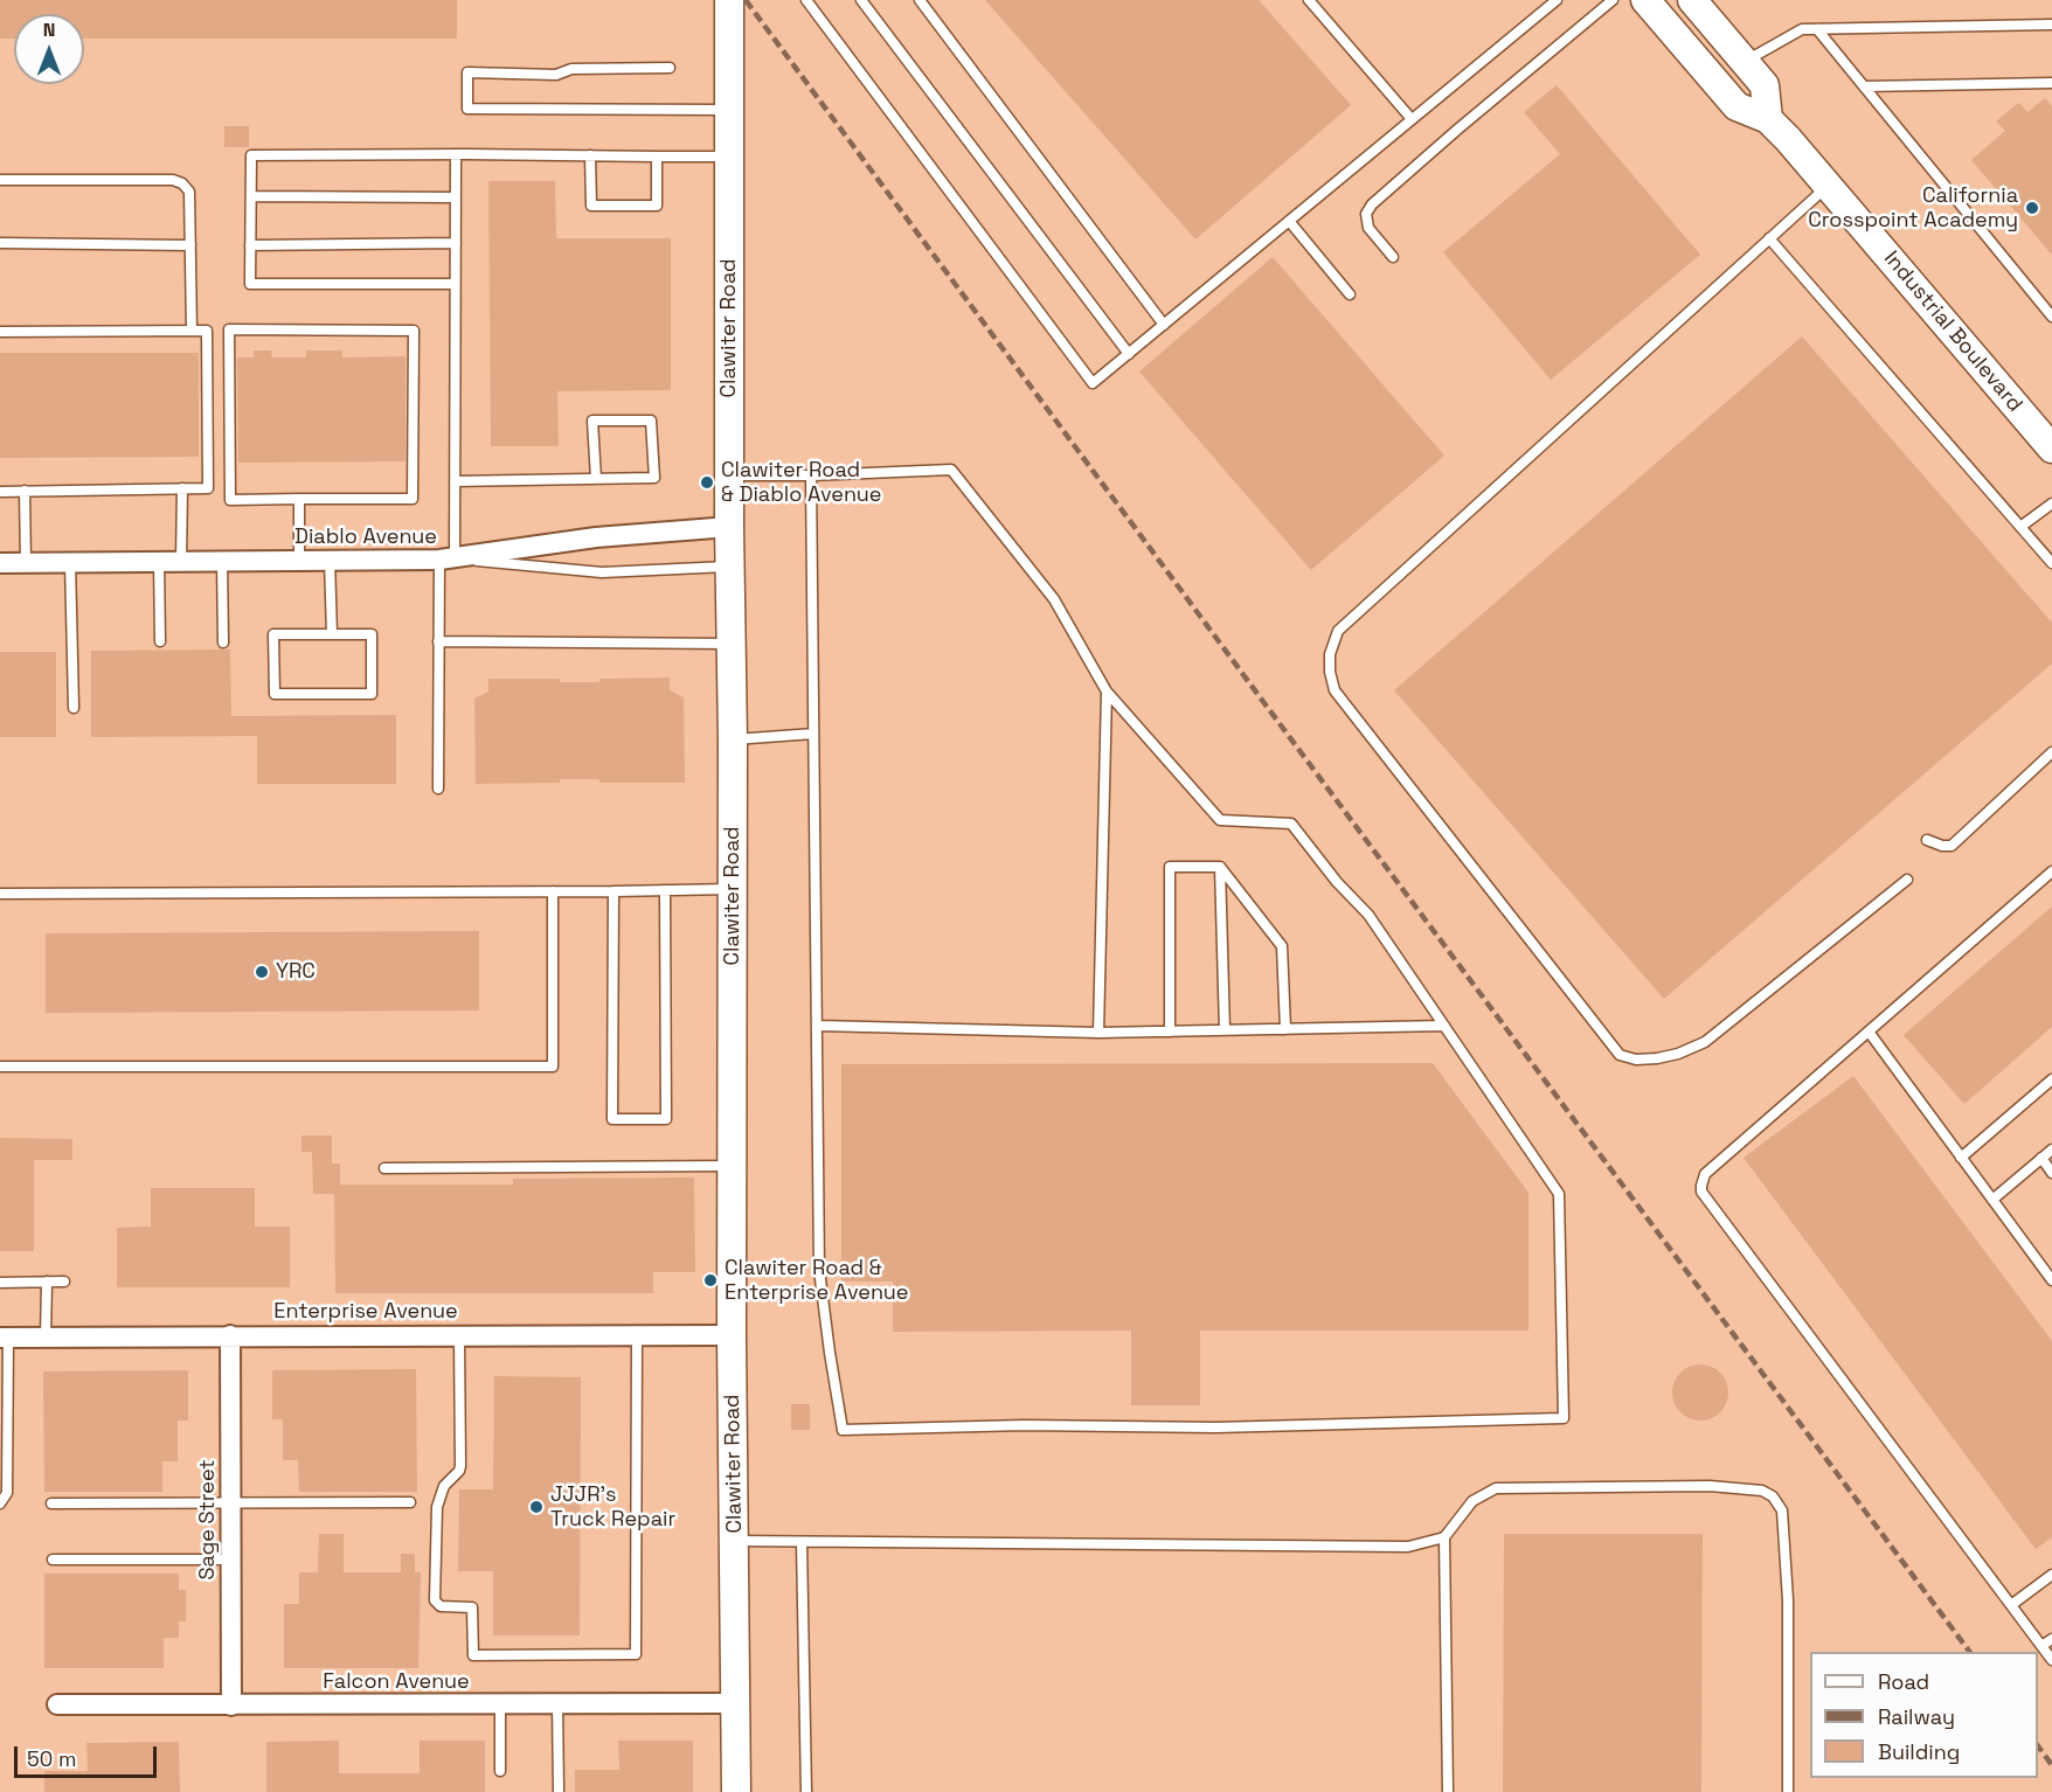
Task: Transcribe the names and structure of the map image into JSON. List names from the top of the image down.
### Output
{
  "streets": {
    "street": [
      "Clawiter Road",
      "Industrial Boulevard",
      "Diablo Avenue",
      "Enterprise Avenue",
      "Sage Street",
      "Falcon Avenue"
    ]
  },
  "crossings": [
    ["Clawiter Road", "Diablo Avenue"],
    ["Clawiter Road", "Enterprise Avenue"],
    ["Clawiter Road", "Falcon Avenue"],
    ["Enterprise Avenue", "Sage Street"],
    ["Sage Street", "Falcon Avenue"]
  ],
  "places": [
    "California Crosspoint Academy",
    "Clawiter Road & Diablo Avenue",
    "YRC",
    "Clawiter Road & Enterprise Avenue",
    "JJJR's Truck Repair"
  ],
  "legend": ["Road", "Railway", "Building"],
  "scale_bar": "50 m",
  "north": "top"
}
